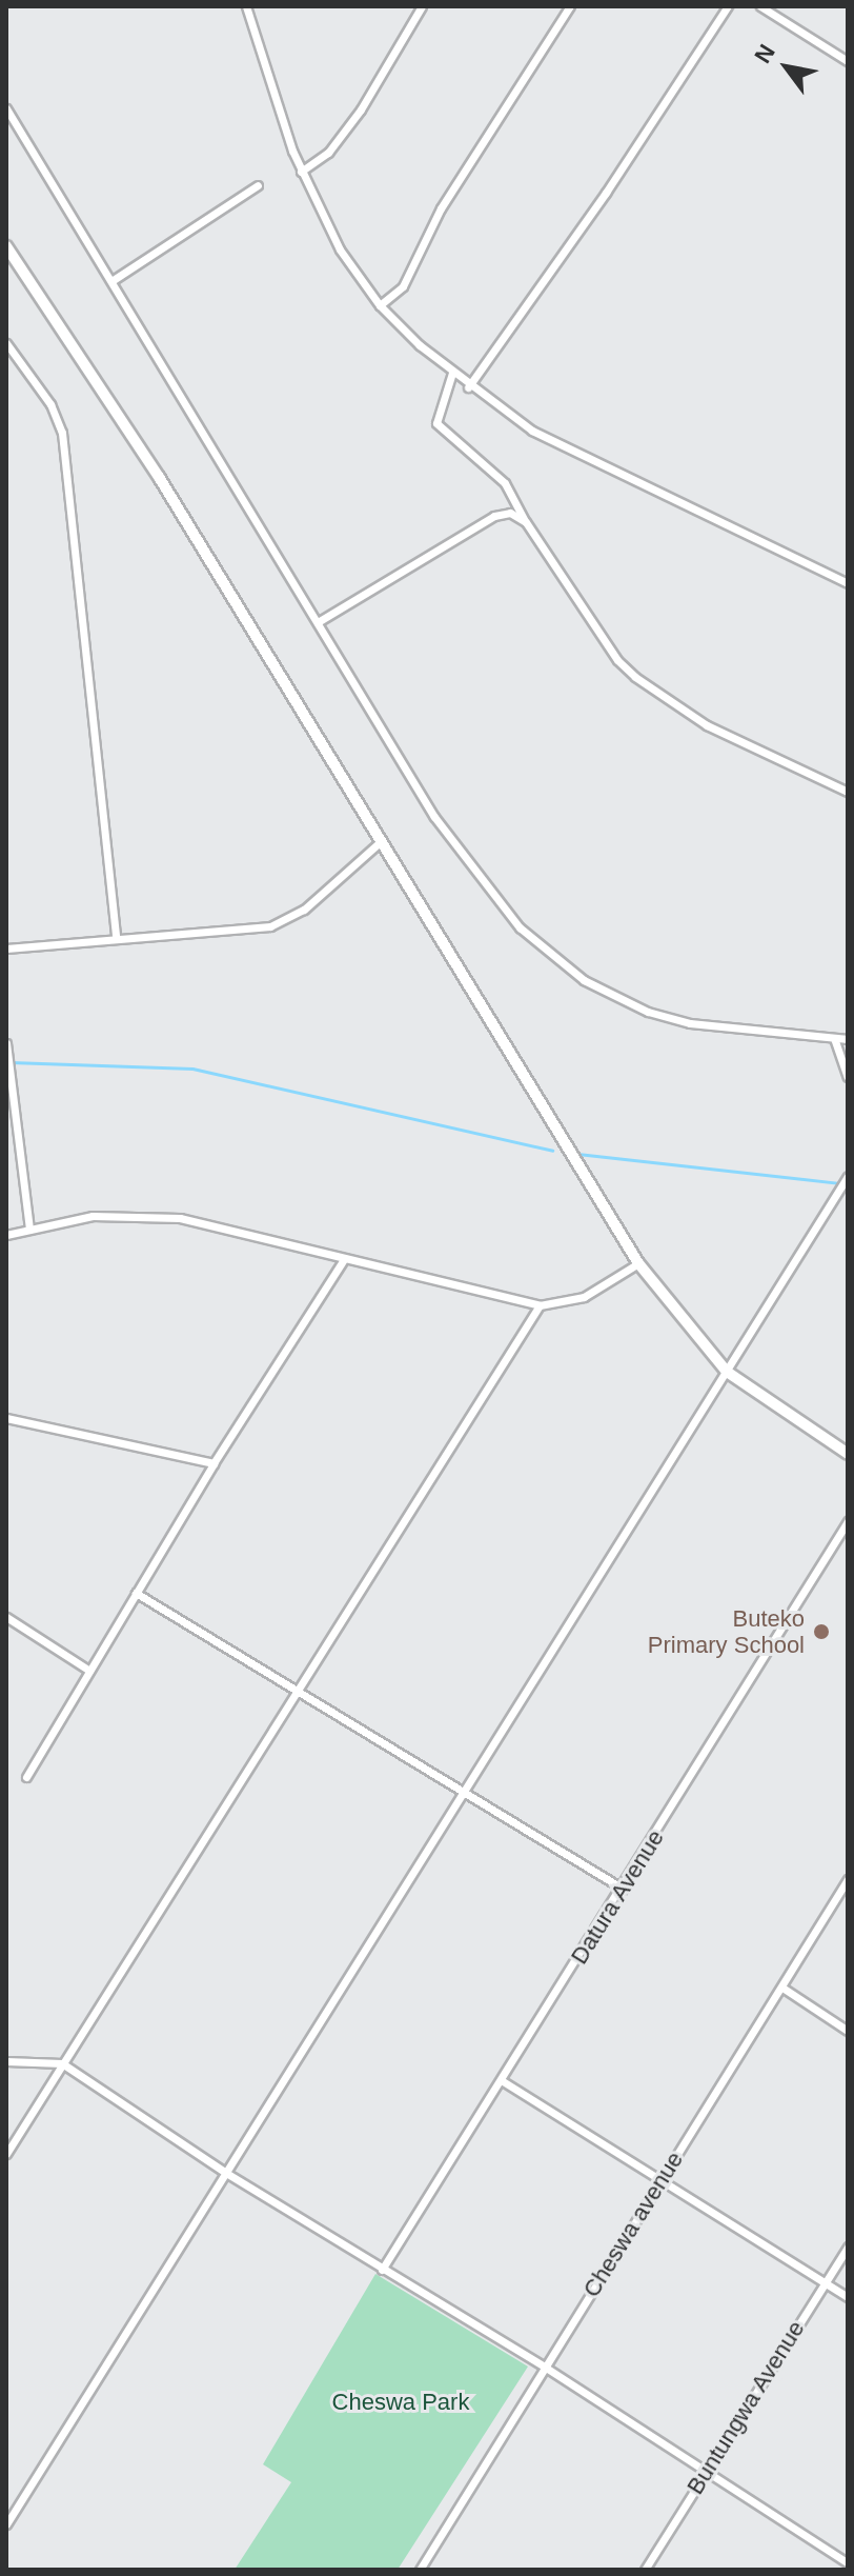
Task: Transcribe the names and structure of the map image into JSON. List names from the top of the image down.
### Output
{
  "streets": {
    "street": ["Datura Avenue", "Cheswa avenue", "Buntungwa Avenue"]
  },
  "parks": ["Cheswa Park"],
  "places": ["Buteko Primary School"],
  "north": "top left"
}
